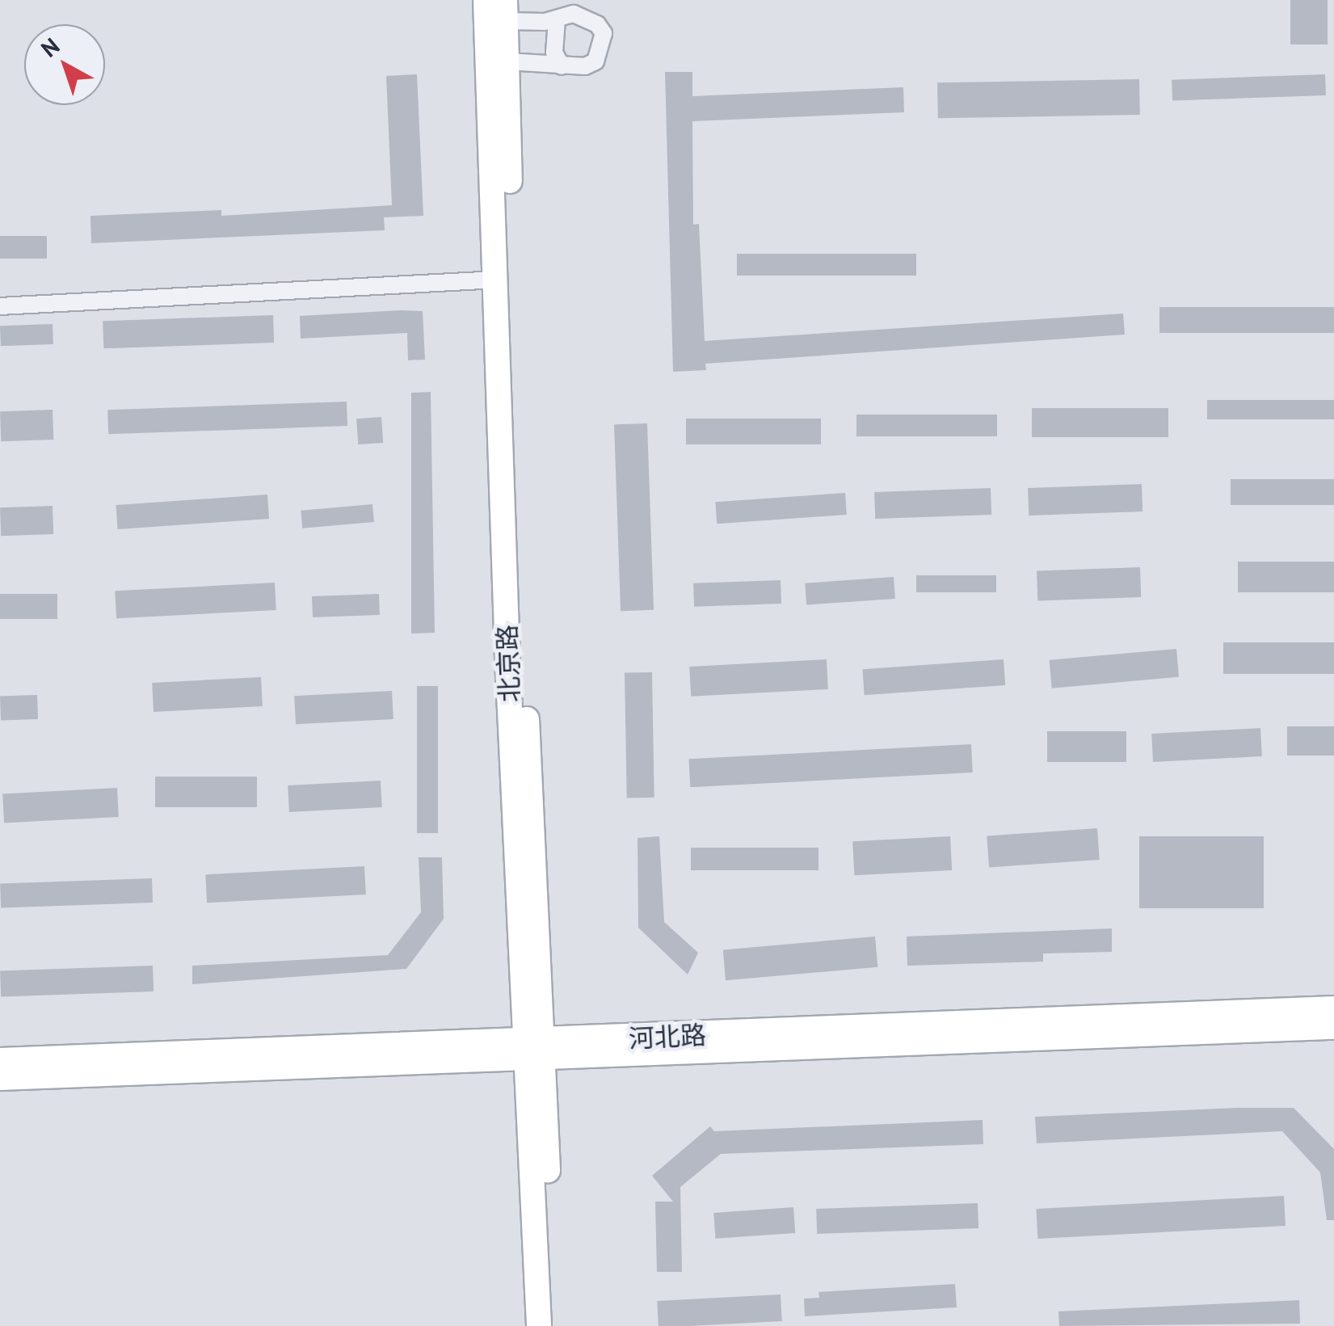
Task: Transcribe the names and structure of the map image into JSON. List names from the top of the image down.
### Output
{
  "streets": {
    "street": ["北京路", "河北路"]
  },
  "crossings": [
    ["北京路", "河北路"]
  ],
  "north": "top left"
}
